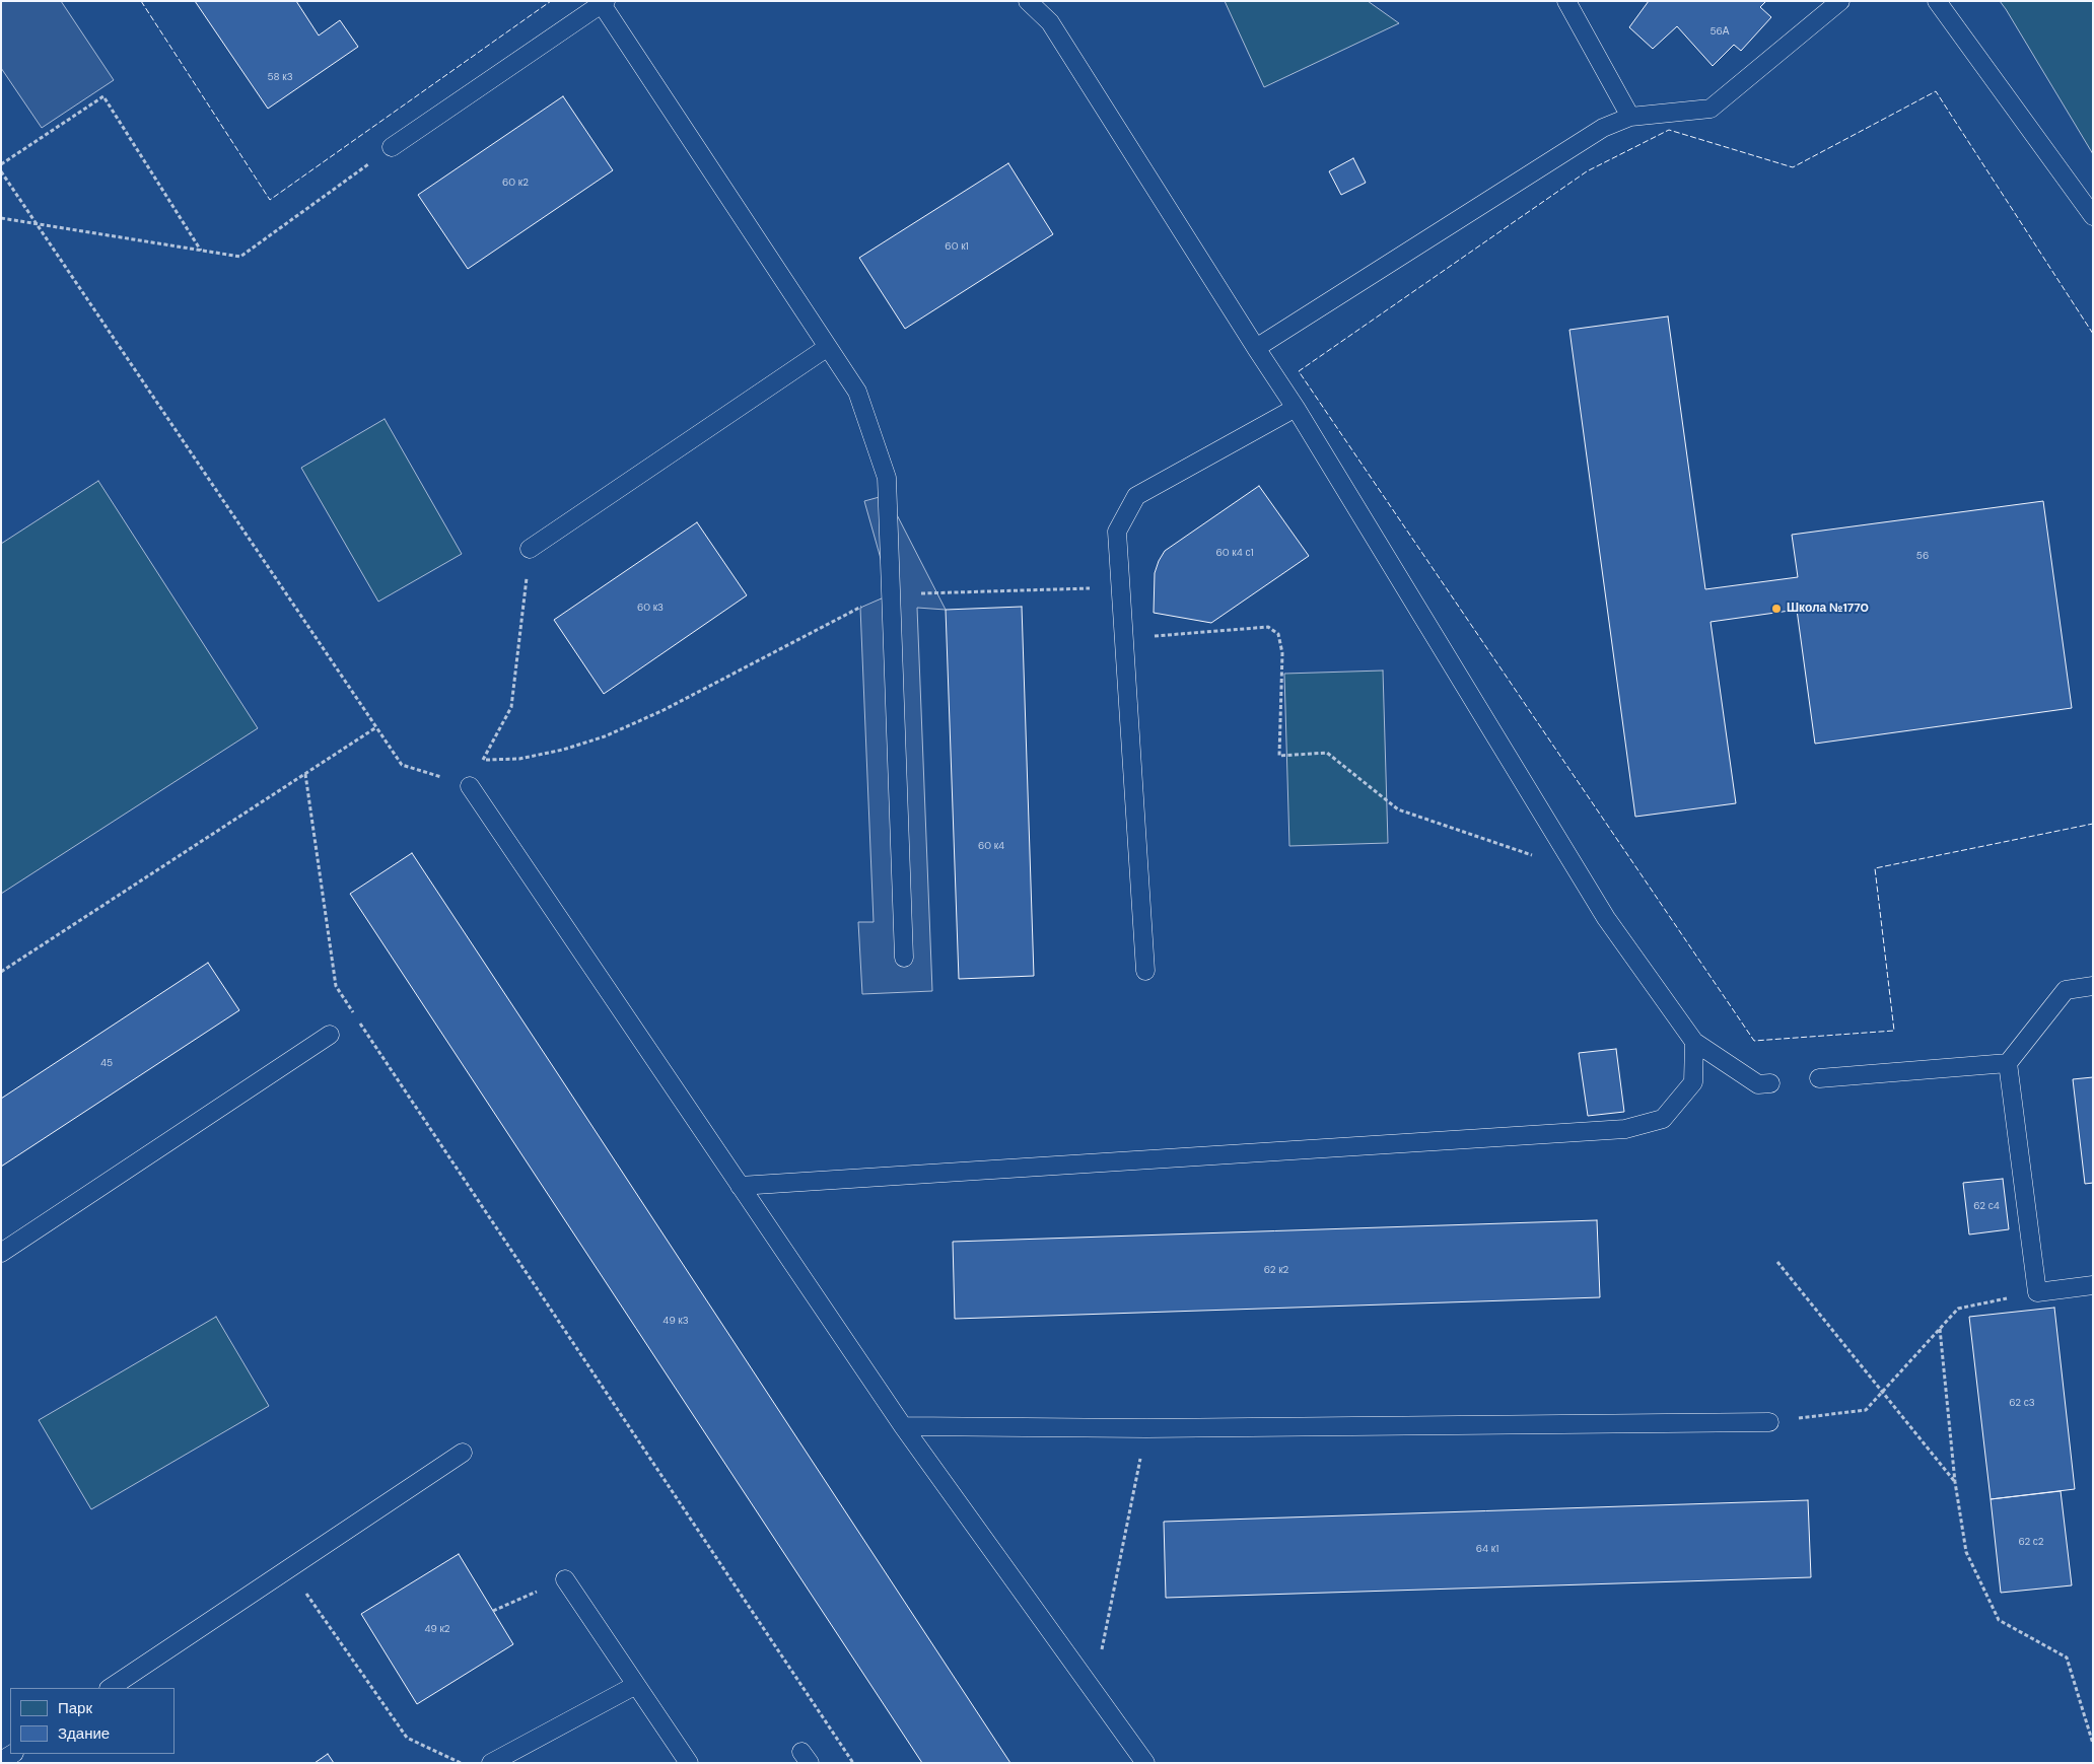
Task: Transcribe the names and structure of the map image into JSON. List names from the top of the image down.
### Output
{
  "places": ["Школа №1770"],
  "house_numbers": [
    "56А",
    "58 к3",
    "60 к2",
    "60 к1",
    "60 к4 с1",
    "56",
    "60 к3",
    "60 к4",
    "45",
    "62 с4",
    "62 к2",
    "49 к3",
    "62 с3",
    "62 с2",
    "64 к1",
    "49 к2"
  ],
  "legend": ["Парк", "Здание"]
}
